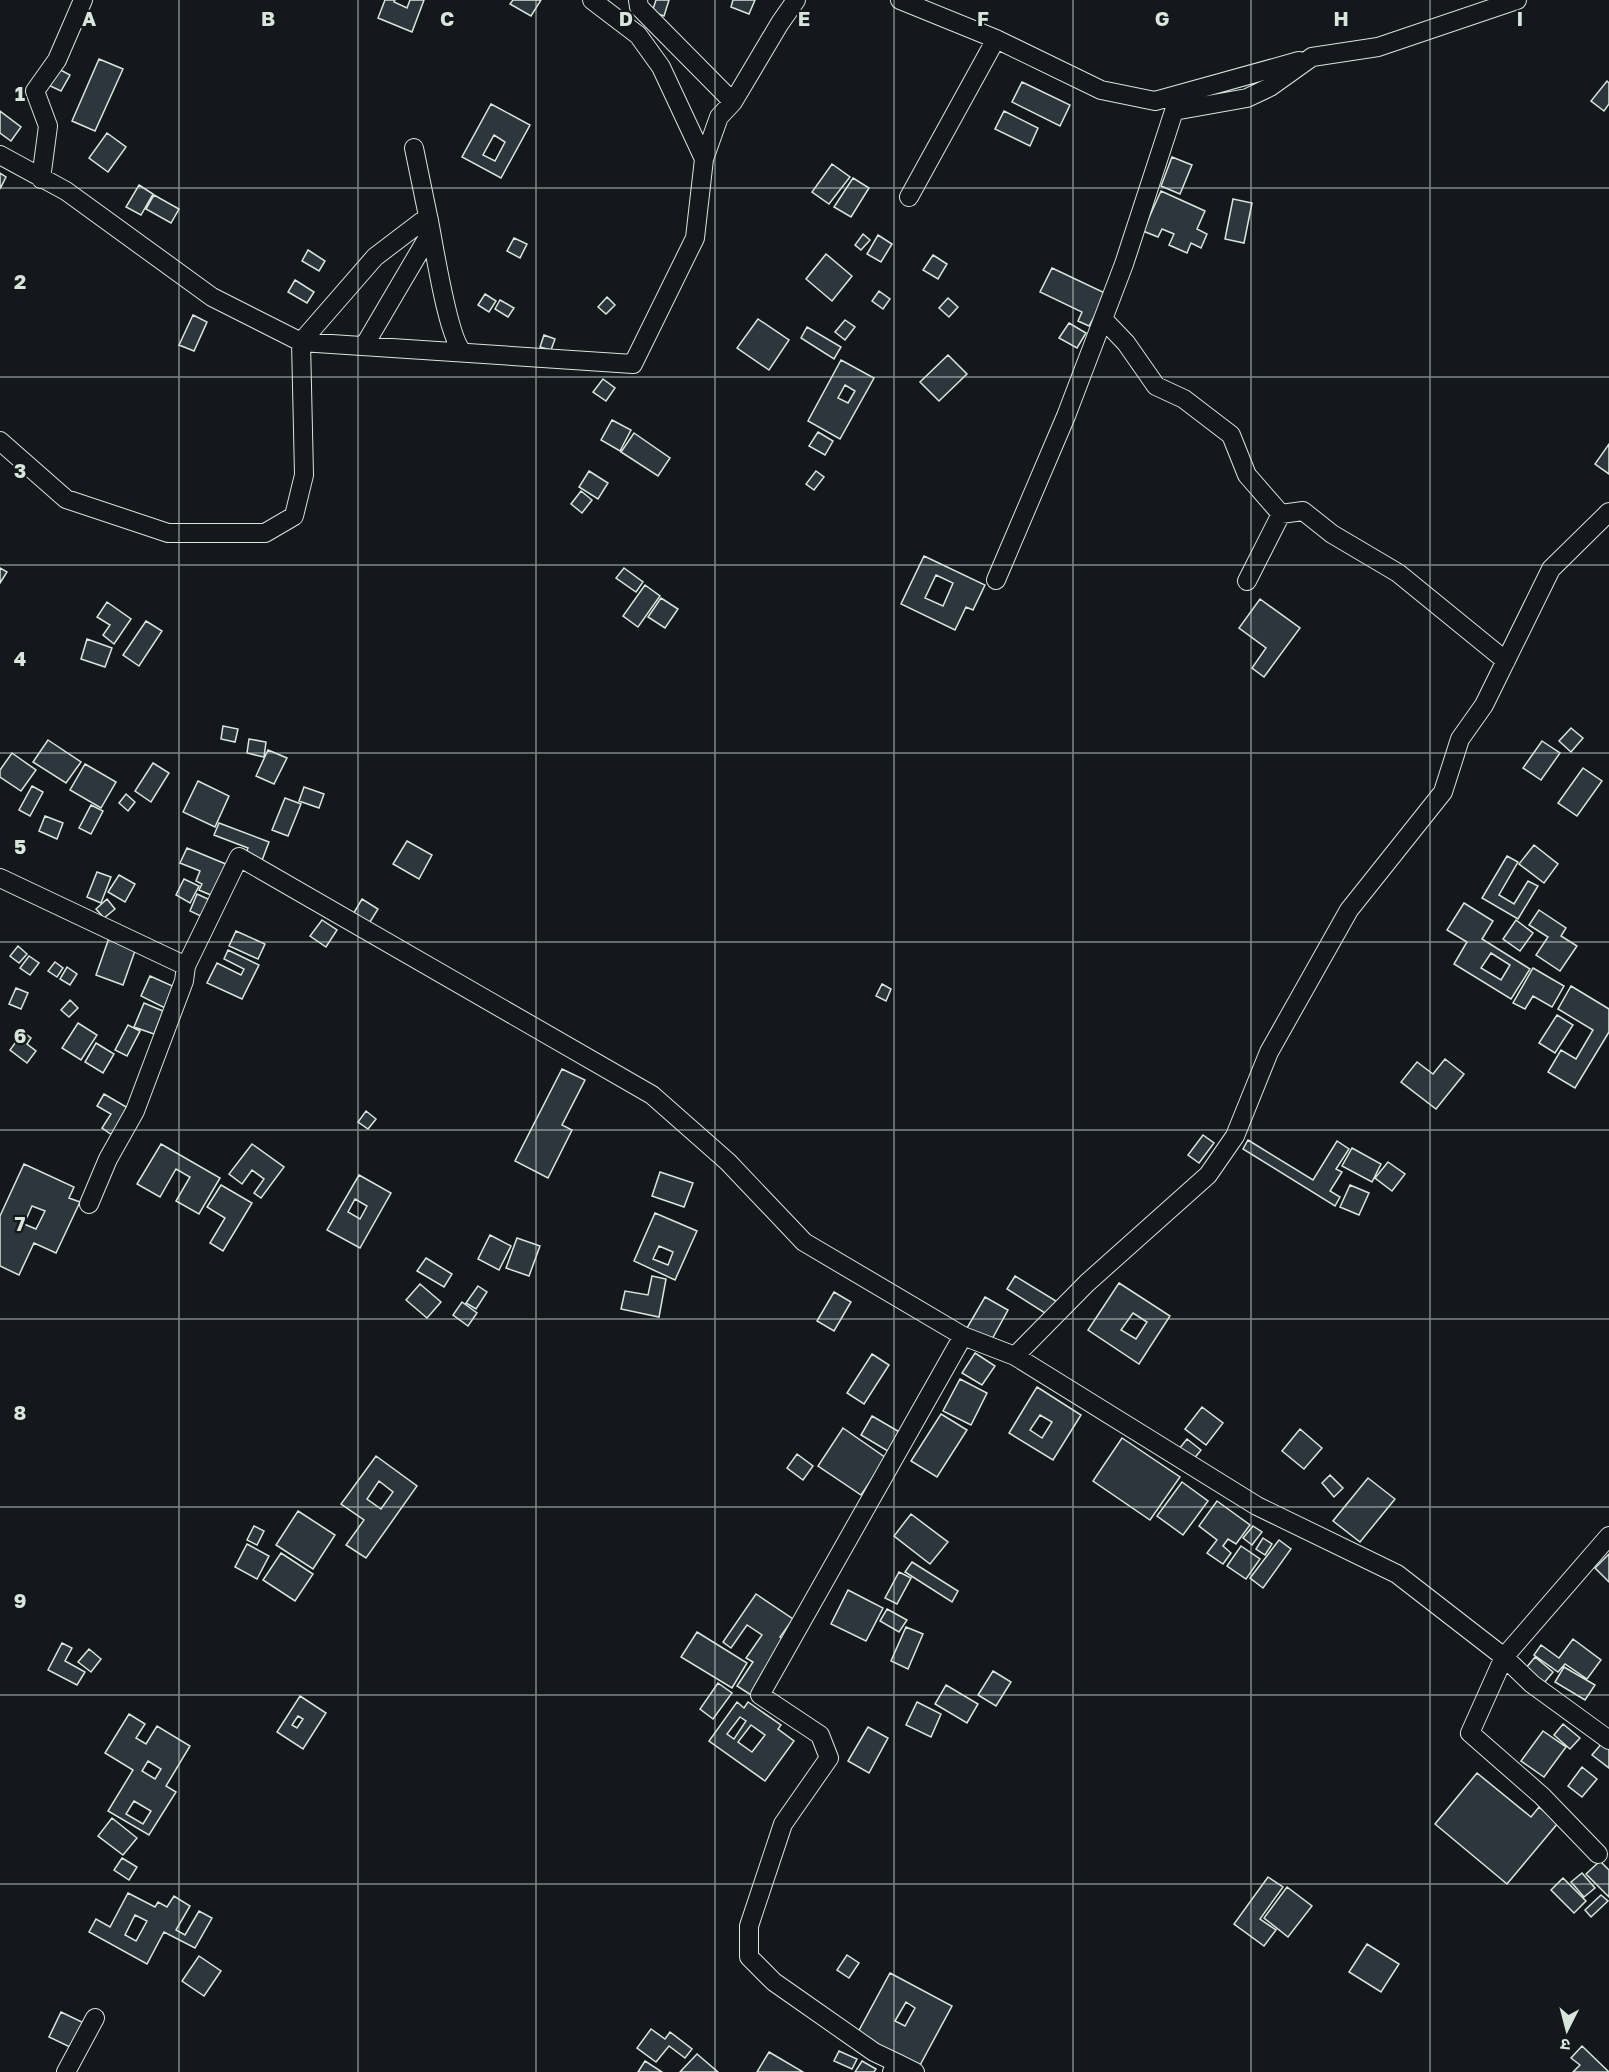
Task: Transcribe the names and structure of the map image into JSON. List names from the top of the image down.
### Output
{
  "north": "bottom",
  "grid": {
    "columns": [
      "A",
      "B",
      "C",
      "D",
      "E",
      "F",
      "G",
      "H",
      "I"
    ],
    "rows": [
      "1",
      "2",
      "3",
      "4",
      "5",
      "6",
      "7",
      "8",
      "9"
    ]
  }
}
